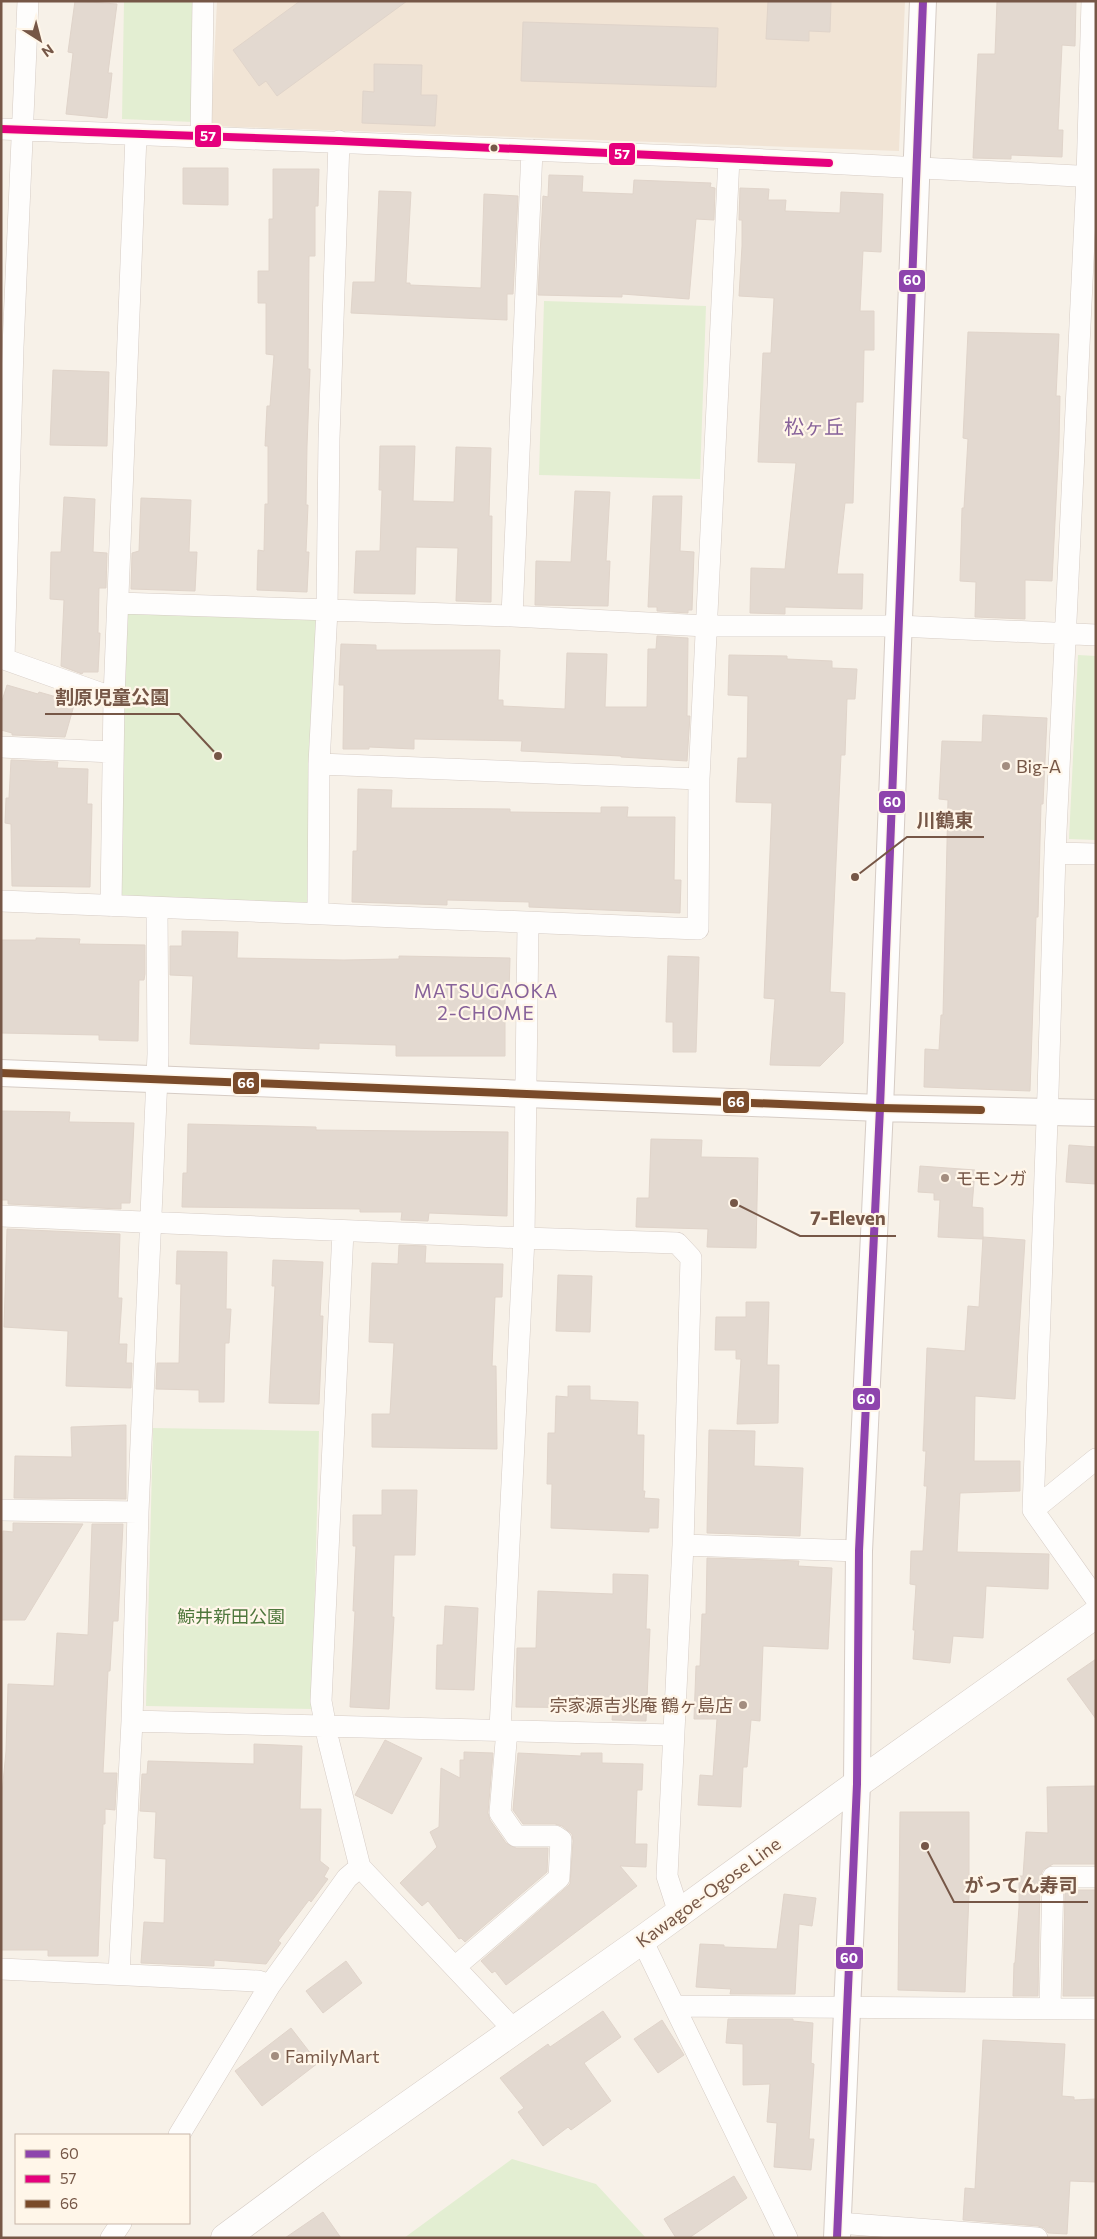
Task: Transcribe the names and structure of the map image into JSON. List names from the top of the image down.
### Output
{
  "streets": {
    "main road": ["Kawagoe-Ogose Line"]
  },
  "districts": ["松ヶ丘", "MATSUGAOKA 2-CHOME"],
  "parks": ["鯨井新田公園"],
  "places": [
    "割原児童公園",
    "Big-A",
    "川鶴東",
    "モモンガ",
    "7-Eleven",
    "宗家源吉兆庵 鶴ヶ島店",
    "がってん寿司",
    "FamilyMart"
  ],
  "lines": ["transit line 60", "transit line 57", "transit line 66"],
  "legend": ["60", "57", "66"],
  "north": "bottom right"
}
